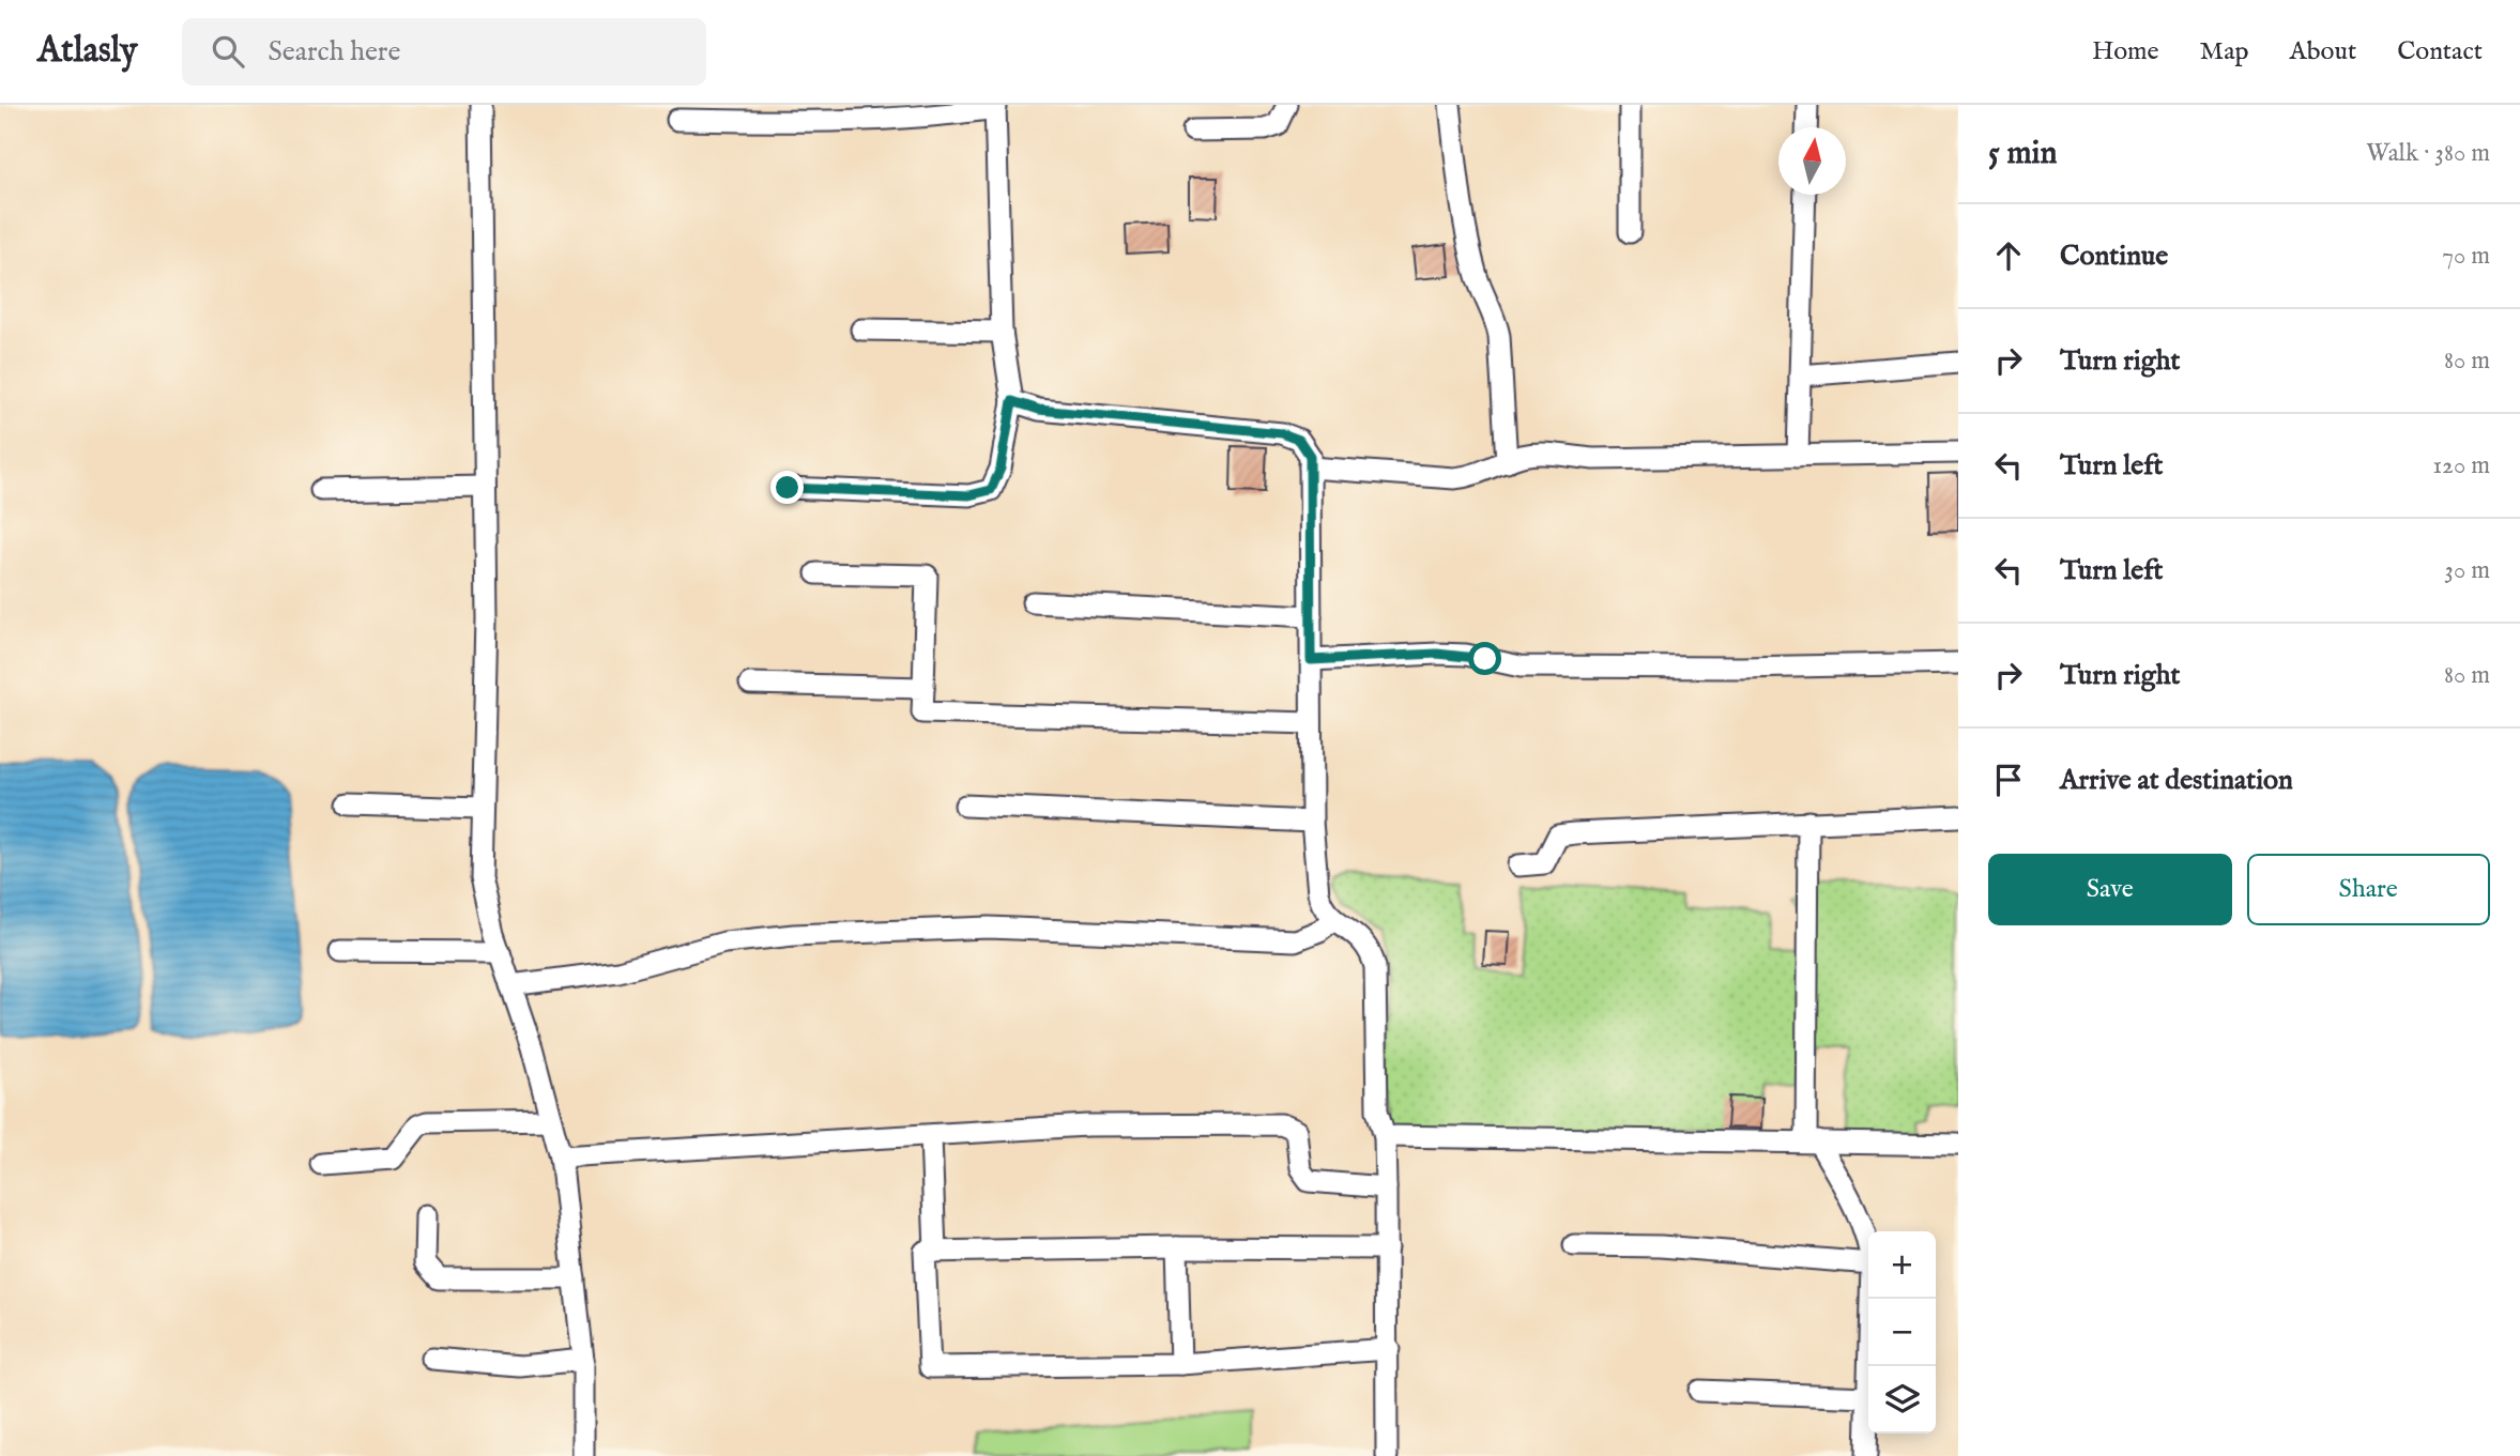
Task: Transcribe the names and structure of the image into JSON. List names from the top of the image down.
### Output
{
  "north": "top",
  "page": {
    "header": "Atlasly",
    "search": "Search here",
    "nav": [
      "Home",
      "Map",
      "About",
      "Contact"
    ],
    "heading": ["5 min", "Walk · 380 m"],
    "list": [
      ["Continue", "70 m"],
      ["Turn right", "80 m"],
      ["Turn left", "120 m"],
      ["Turn left", "30 m"],
      ["Turn right", "80 m"],
      "Arrive at destination"
    ],
    "buttons": ["Save", "Share"],
    "map_buttons": ["+", "−"]
  }
}
